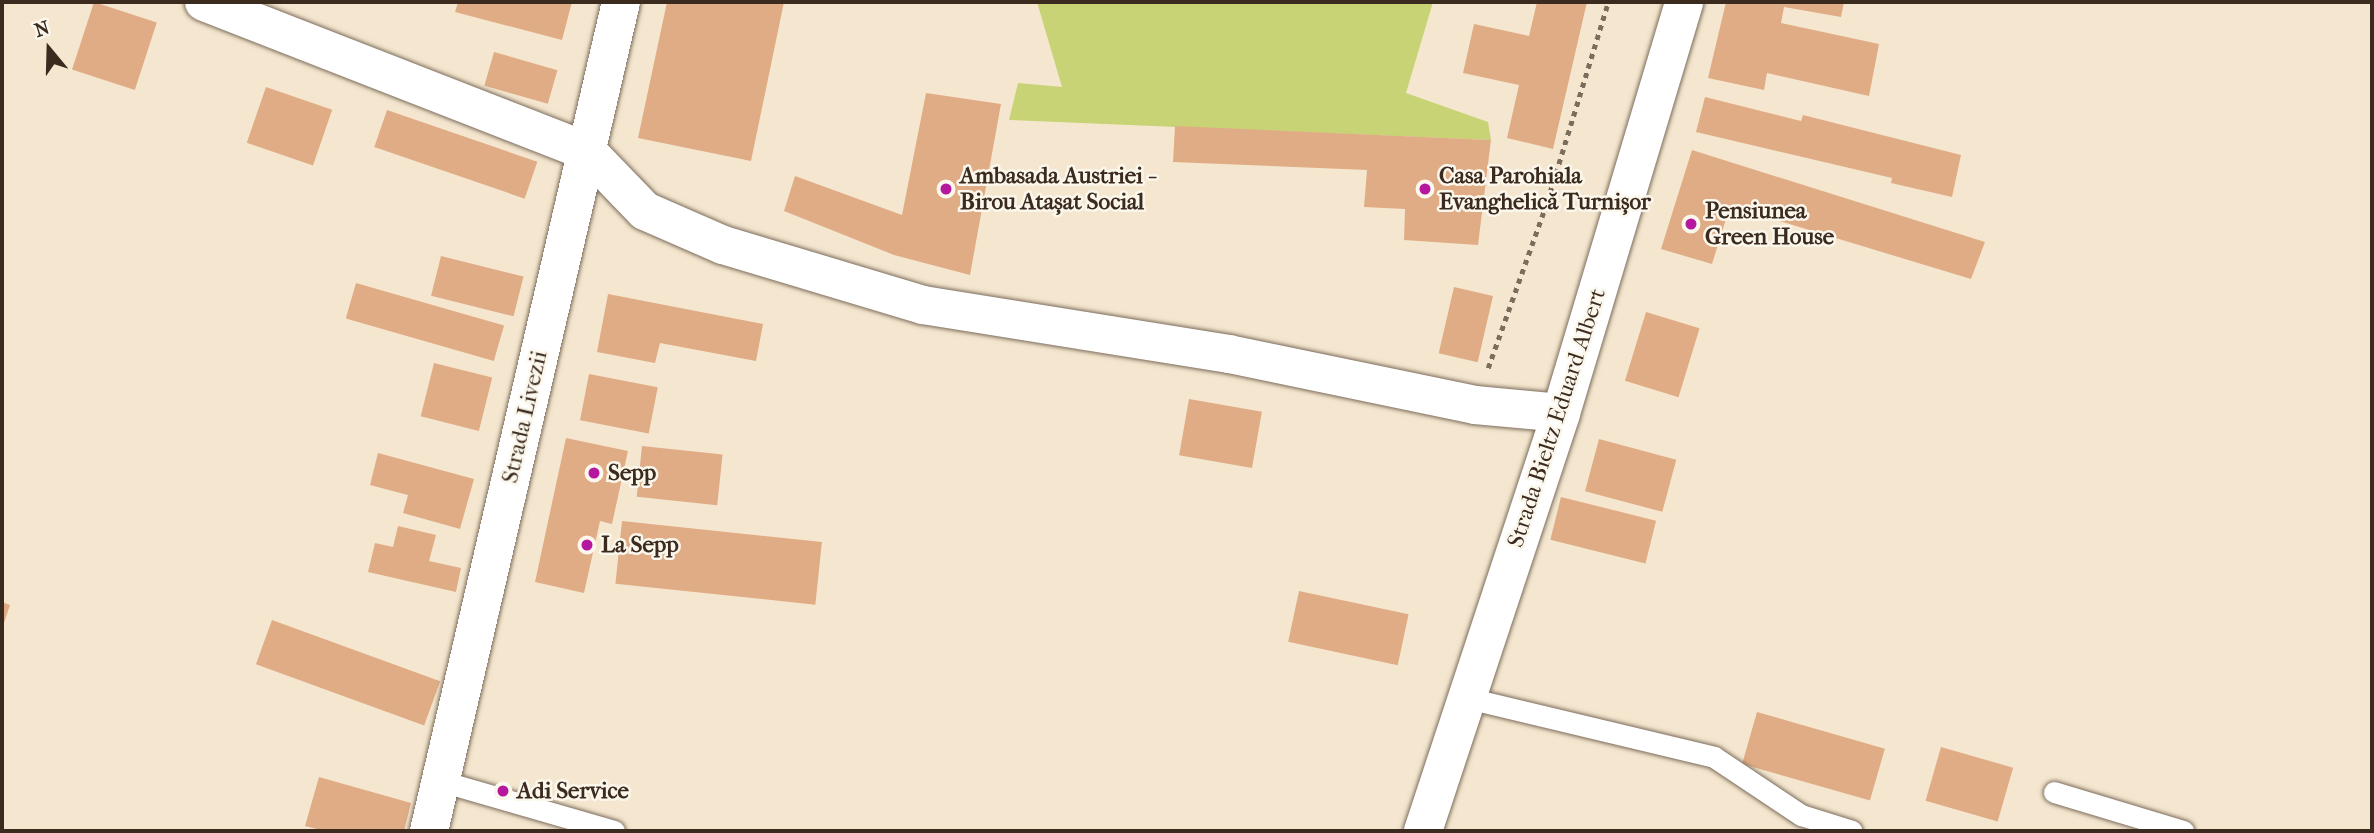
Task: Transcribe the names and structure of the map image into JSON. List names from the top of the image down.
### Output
{
  "streets": {
    "street": ["Strada Livezii", "Strada Bieltz Eduard Albert"]
  },
  "places": [
    "Ambasada Austriei - Birou Atașat Social",
    "Casa Parohiala Evanghelică Turnișor",
    "Pensiunea Green House",
    "Sepp",
    "La Sepp",
    "Adi Service"
  ],
  "north": "top"
}
